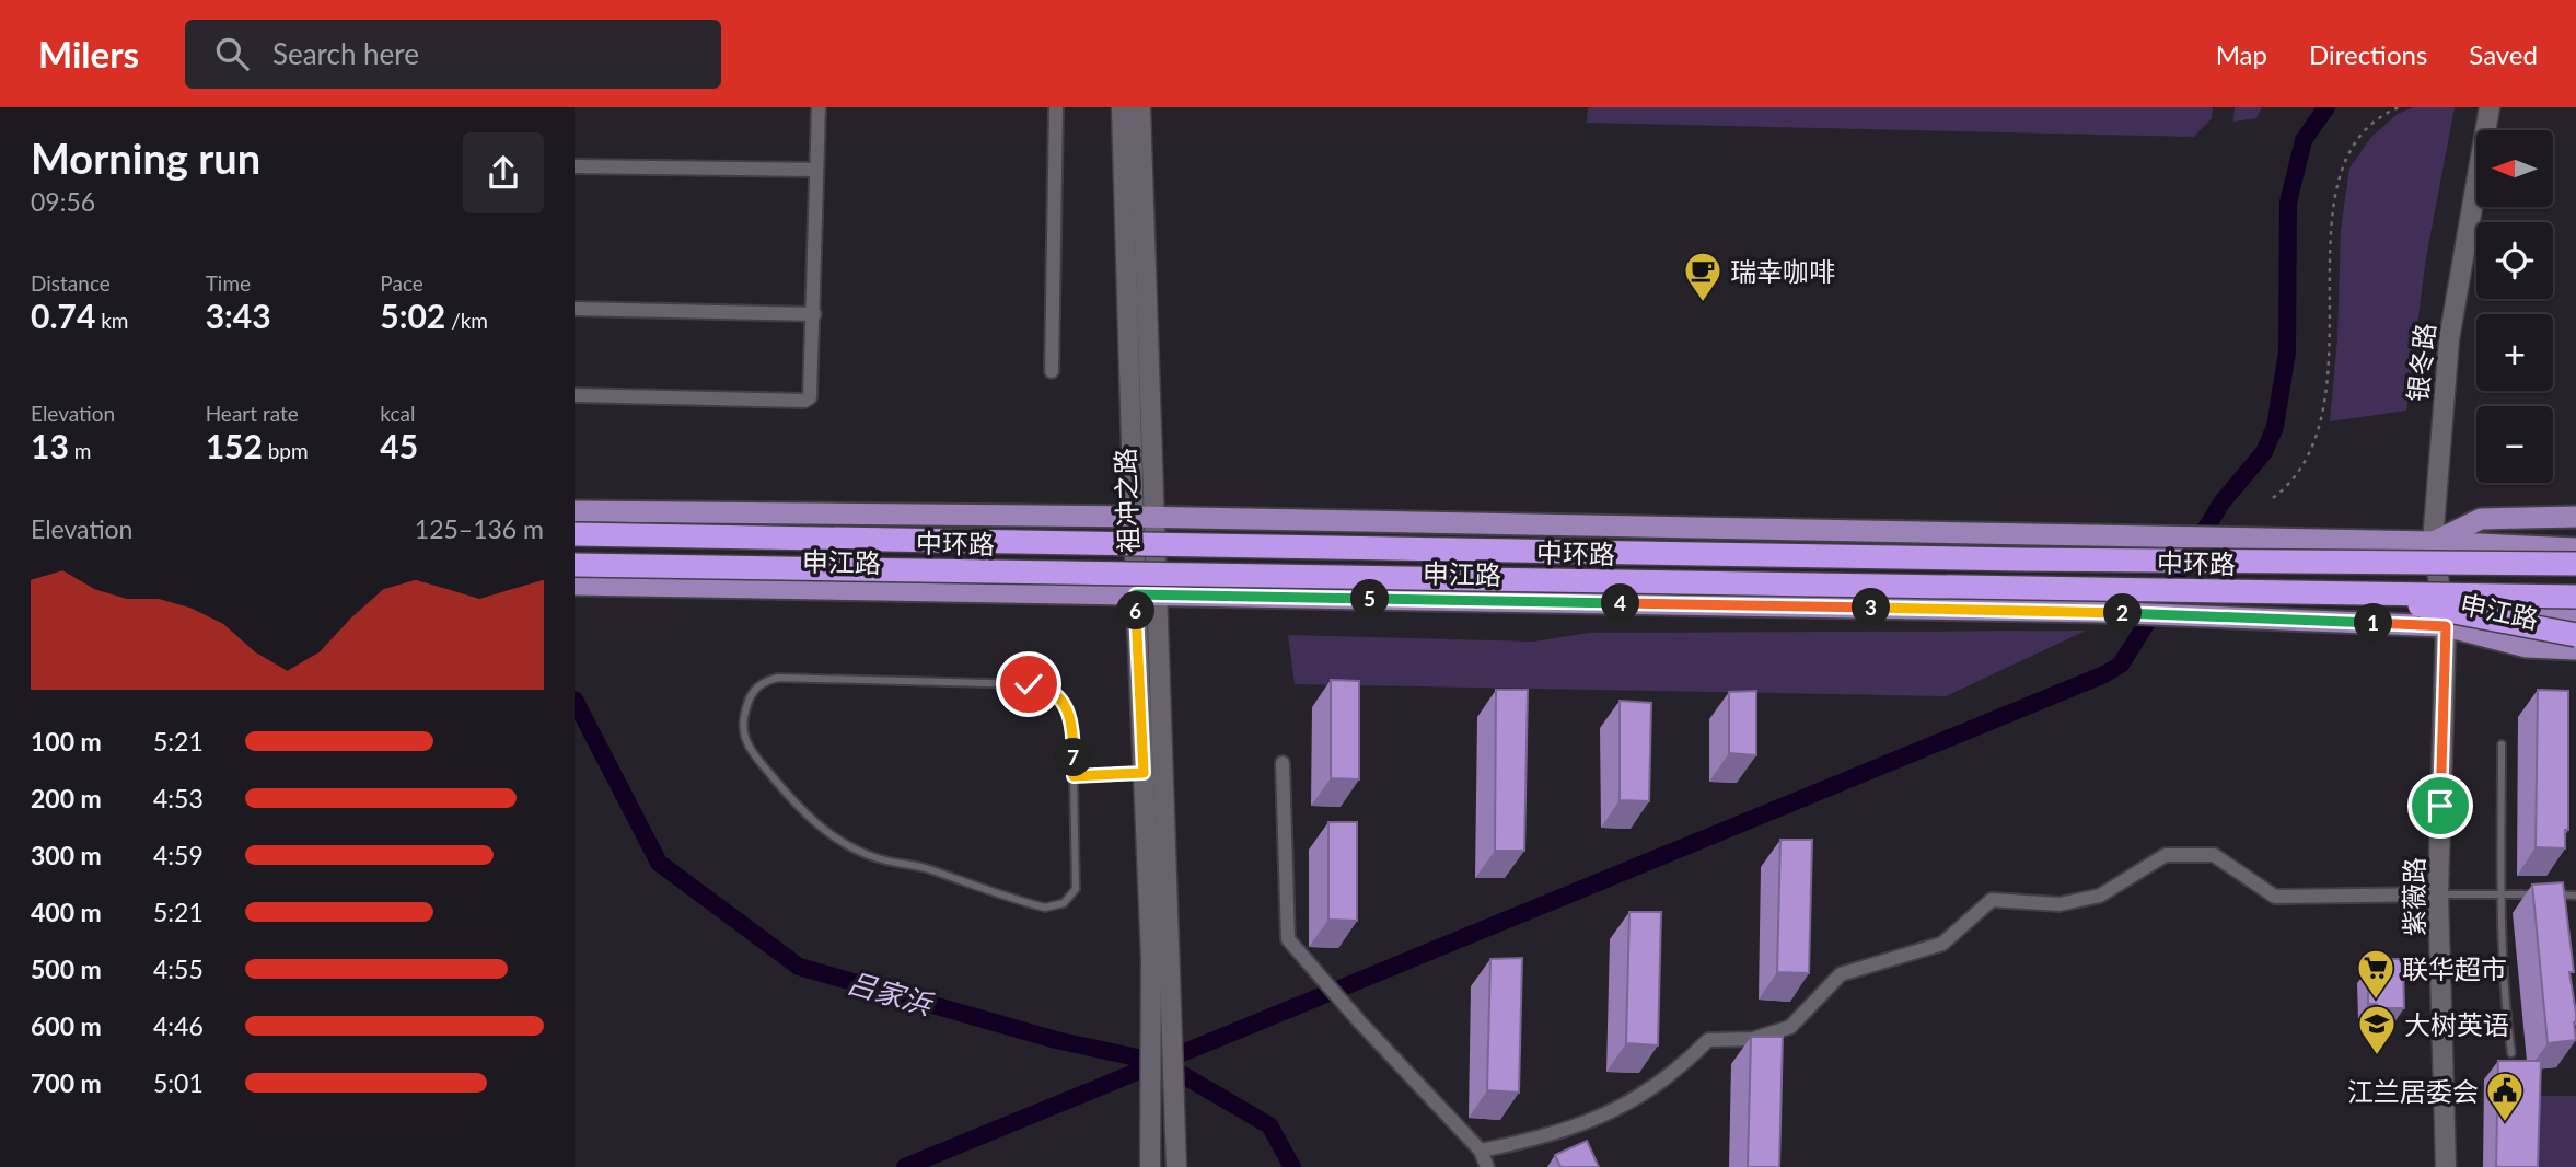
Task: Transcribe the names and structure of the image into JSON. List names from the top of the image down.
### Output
{
  "streets": {
    "highway": ["中环路"],
    "main road": [
      "银冬路",
      "祖冲之路",
      "申江路",
      "紫薇路"
    ]
  },
  "crossings": [
    ["银冬路", "申江路"],
    ["银冬路", "紫薇路"],
    ["祖冲之路", "申江路"],
    ["申江路", "紫薇路"]
  ],
  "water": ["吕家浜"],
  "places": {
    "cafe": ["瑞幸咖啡"],
    "supermarket": ["联华超市"],
    "school or university": ["大树英语"],
    "public building": ["江兰居委会"]
  },
  "north": "left",
  "page": {
    "header": "Milers",
    "search": "Search here",
    "nav": ["Map", "Directions", "Saved"],
    "heading": ["Morning run", "09:56"],
    "map_buttons": ["+", "−"],
    "stats": [
      ["Distance", "0.74 km"],
      ["Time", "3:43"],
      ["Pace", "5:02 /km"],
      ["Elevation", "13 m"],
      ["Heart rate", "152 bpm"],
      ["kcal", "45"]
    ],
    "chart": ["Elevation", "125–136 m"],
    "pins": [
      "5",
      "4",
      "3",
      "6",
      "2",
      "1",
      "7"
    ],
    "list": [
      {
        "name": "100 m",
        "note": "5:21"
      },
      {
        "name": "200 m",
        "note": "4:53"
      },
      {
        "name": "300 m",
        "note": "4:59"
      },
      {
        "name": "400 m",
        "note": "5:21"
      },
      {
        "name": "500 m",
        "note": "4:55"
      },
      {
        "name": "600 m",
        "note": "4:46"
      },
      {
        "name": "700 m",
        "note": "5:01"
      }
    ]
  }
}
